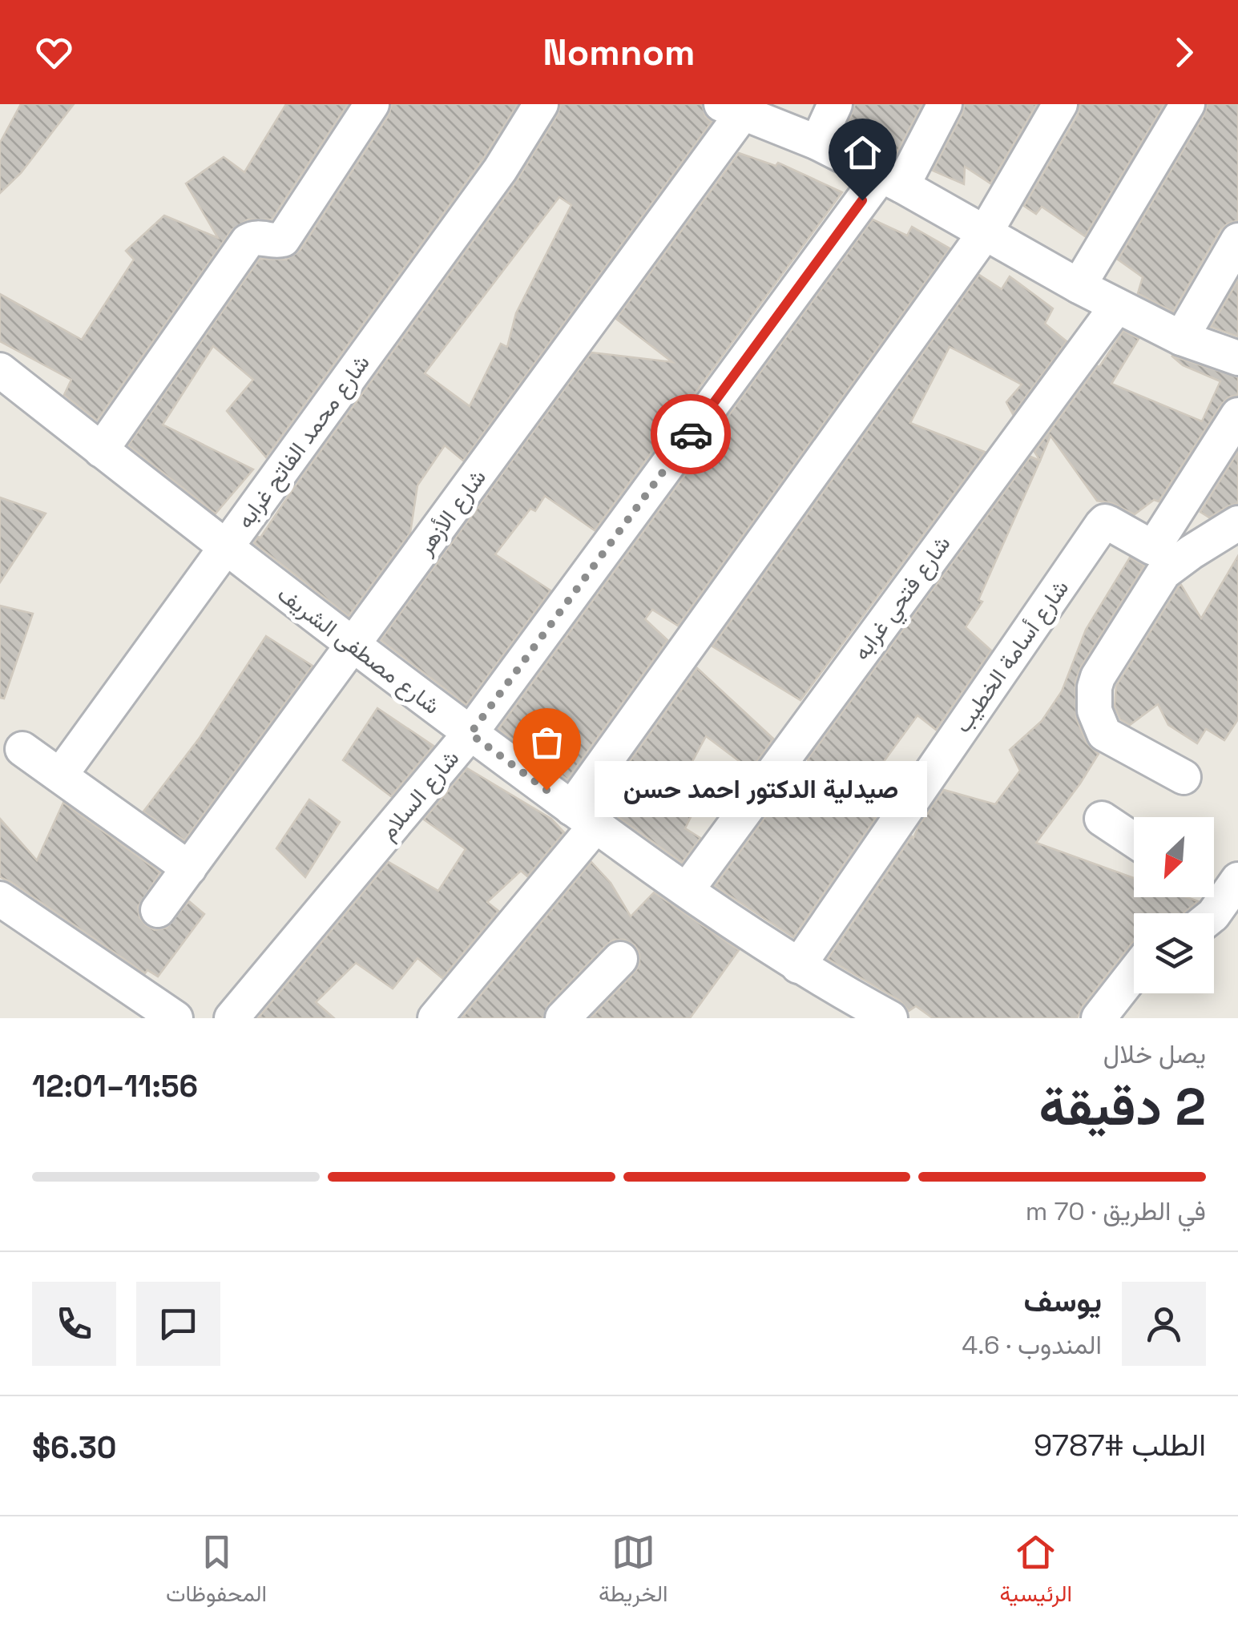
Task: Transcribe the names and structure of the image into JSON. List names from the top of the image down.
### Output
{
  "streets": {
    "street": [
      "شارع محمد الفاتح غرابه",
      "شارع الأزهر",
      "شارع فتحي غرابه",
      "شارع مصطفى الشريف",
      "شارع أسامة الخطيب",
      "شارع السلام"
    ]
  },
  "crossings": [
    ["شارع محمد الفاتح غرابه", "شارع مصطفى الشريف"],
    ["شارع الأزهر", "شارع مصطفى الشريف"],
    ["شارع فتحي غرابه", "شارع مصطفى الشريف"],
    ["شارع مصطفى الشريف", "شارع أسامة الخطيب"],
    ["شارع مصطفى الشريف", "شارع السلام"]
  ],
  "places": ["صيدلية الدكتور احمد حسن"],
  "north": "bottom left",
  "page": {
    "header": "Nomnom",
    "bubble": "صيدلية الدكتور احمد حسن",
    "heading": ["2 دقيقة", "يصل خلال", "11:56–12:01"],
    "panel": [
      "يوسف",
      "المندوب · 4.6",
      "الطلب #9787",
      "$6.30"
    ],
    "bar": "في الطريق · 70 m",
    "tabs": ["الرئيسية", "الخريطة", "المحفوظات"]
  }
}
